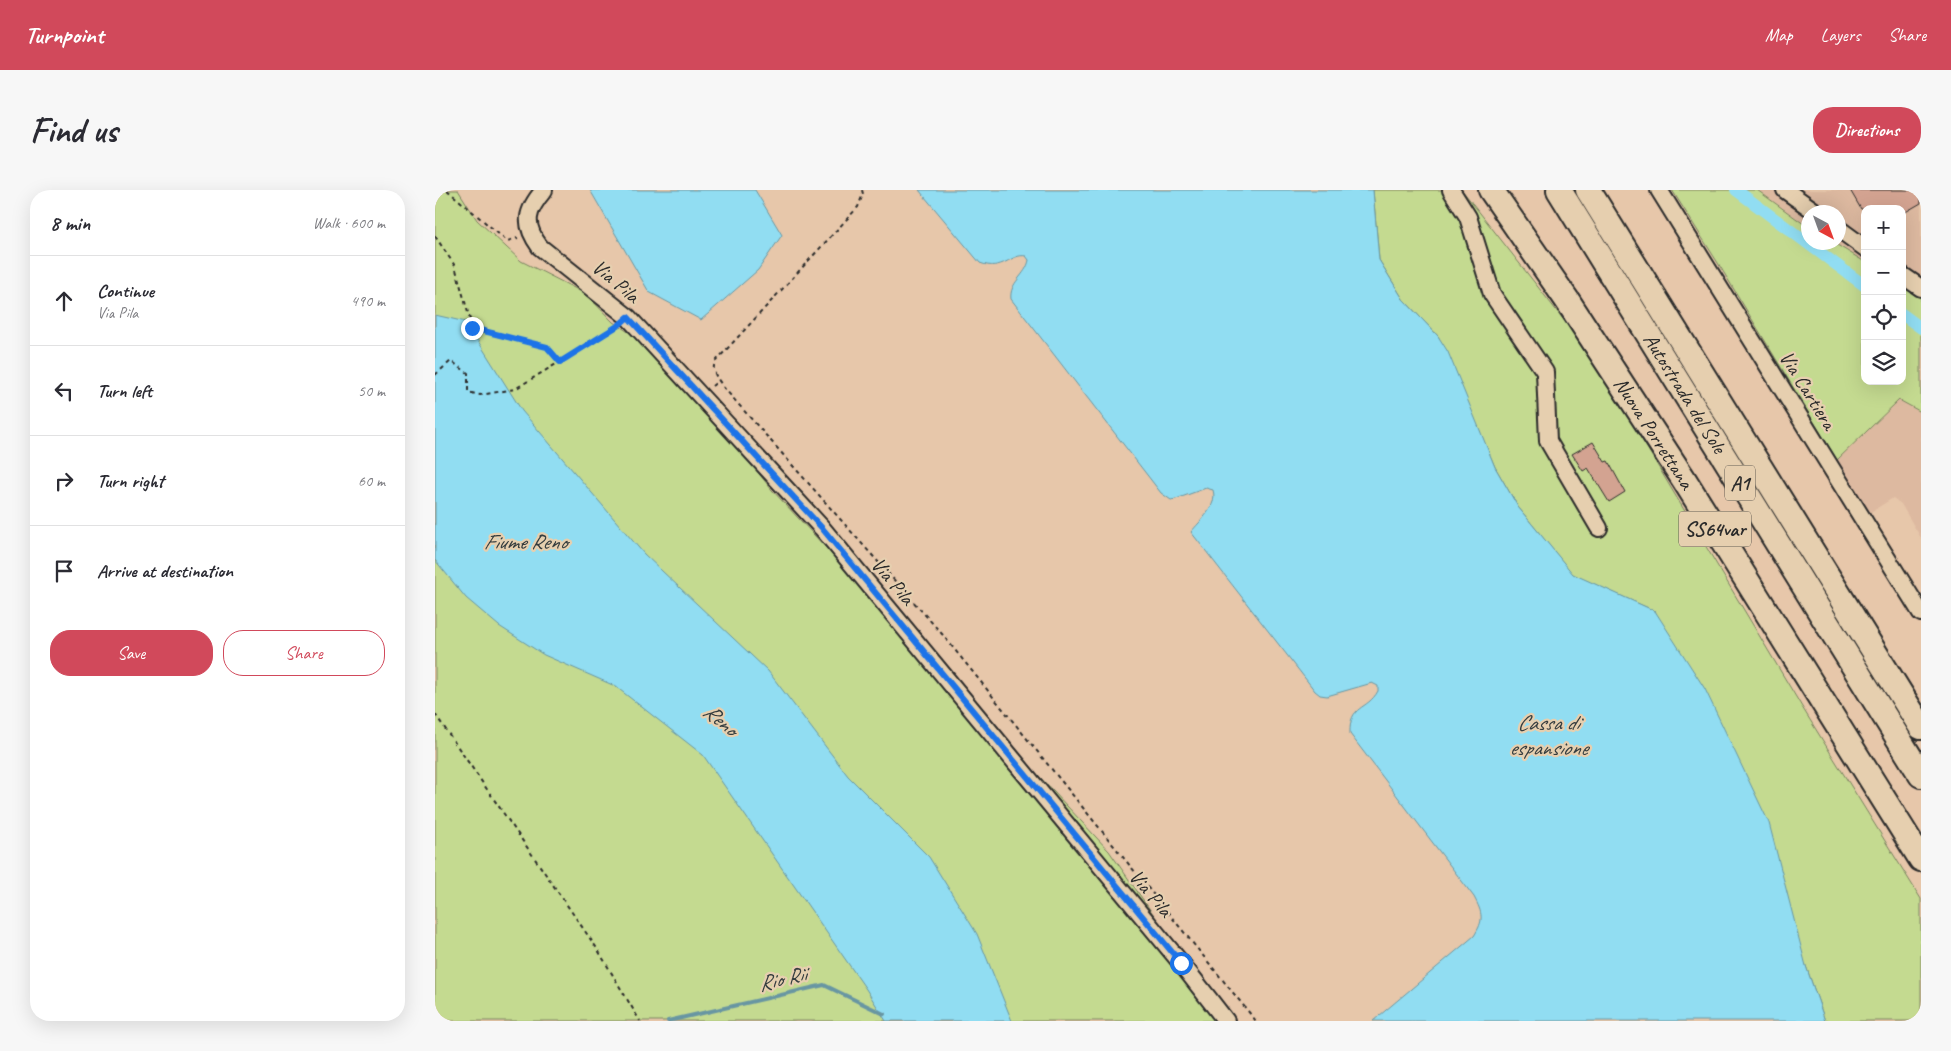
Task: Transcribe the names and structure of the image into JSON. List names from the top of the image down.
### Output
{
  "streets": {
    "highway": [
      "Autostrada del Sole",
      "Nuova Porrettana",
      "A1",
      "SS64var"
    ],
    "street": ["Via Pila", "Via Cartiera"]
  },
  "water": [
    "Fiume Reno",
    "Reno",
    "Cassa di espansione",
    "Rio Rii"
  ],
  "north": "bottom right",
  "page": {
    "header": "Turnpoint",
    "nav": ["Map", "Layers", "Share"],
    "buttons": [
      "Directions",
      ["Save", "Share"]
    ],
    "title": "Find us",
    "heading": ["8 min", "Walk · 600 m"],
    "map_buttons": ["+", "−"],
    "list": [
      ["Continue", "Via Pila", "490 m"],
      ["Turn left", "50 m"],
      ["Turn right", "60 m"],
      "Arrive at destination"
    ]
  }
}
